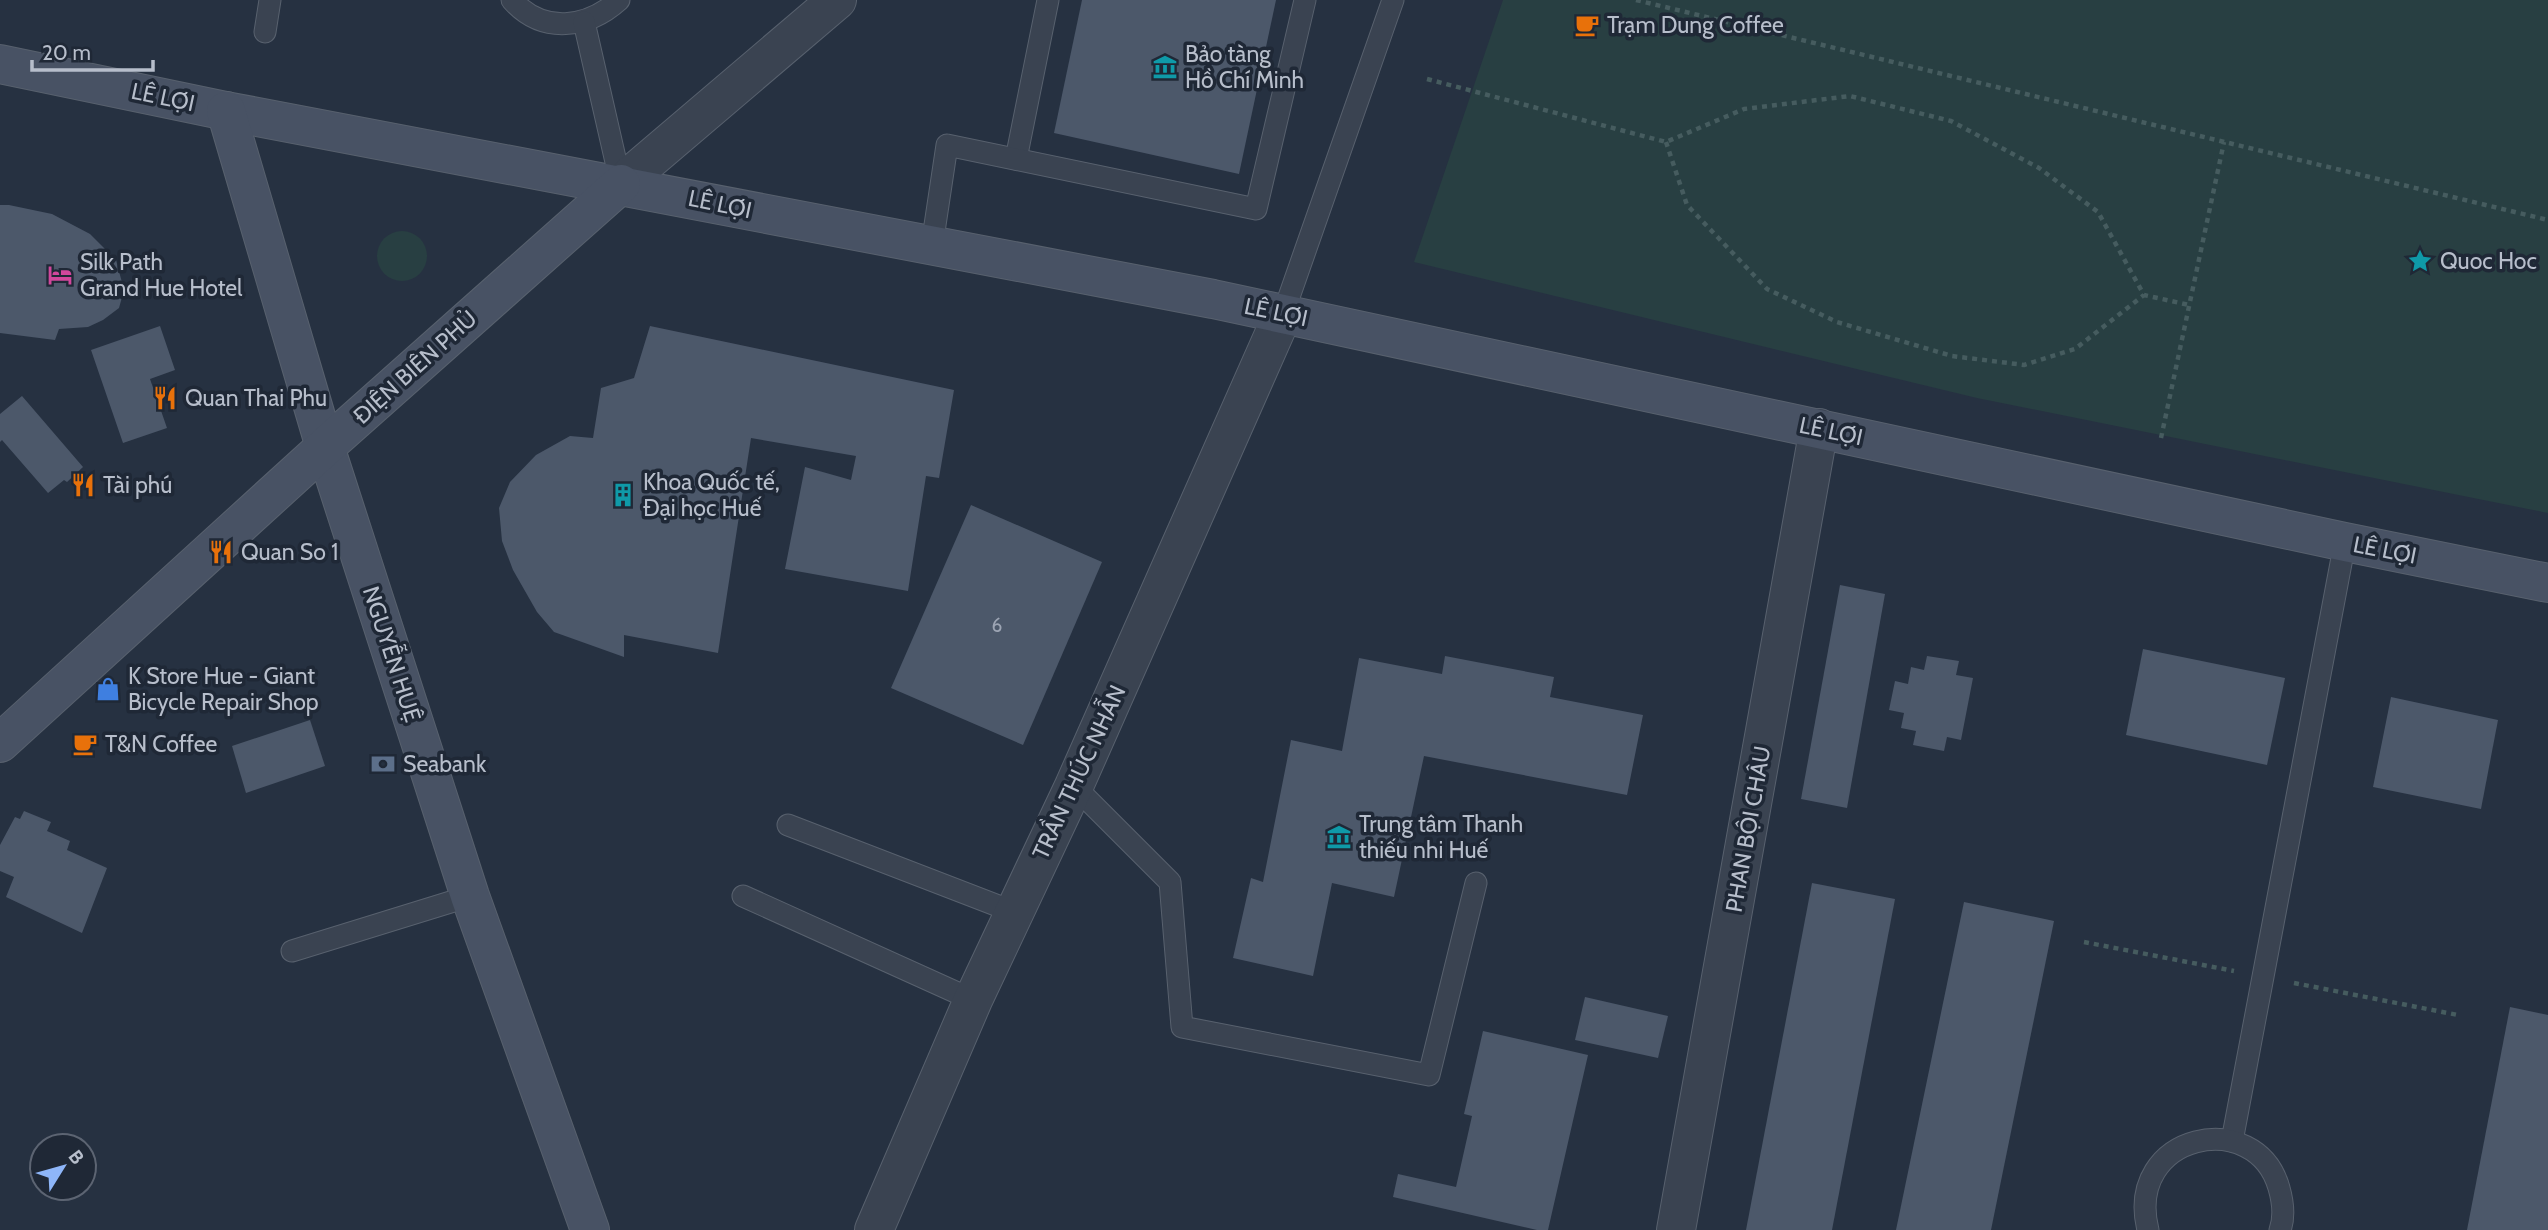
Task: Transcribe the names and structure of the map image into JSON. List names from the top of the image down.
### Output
{
  "streets": {
    "main road": ["LÊ LỢI", "ĐIỆN BIÊN PHỦ", "NGUYỄN HUỆ"],
    "street": ["TRẦN THÚC NHẪN", "PHAN BỘI CHÂU"]
  },
  "crossings": [
    ["LÊ LỢI", "ĐIỆN BIÊN PHỦ"],
    ["LÊ LỢI", "NGUYỄN HUỆ"],
    ["LÊ LỢI", "TRẦN THÚC NHẪN"],
    ["LÊ LỢI", "PHAN BỘI CHÂU"],
    ["ĐIỆN BIÊN PHỦ", "NGUYỄN HUỆ"]
  ],
  "places": {
    "cafe": ["Trạm Dung Coffee", "T&N Coffee"],
    "museum": ["Bảo tàng Hồ Chí Minh", "Trung tâm Thanh thiếu nhi Huế"],
    "place": ["Quoc Hoc"],
    "hotel": ["Silk Path Grand Hue Hotel"],
    "restaurant": ["Quan Thai Phu", "Tài phú", "Quan So 1"],
    "building": ["Khoa Quốc tế, Đại học Huế"],
    "shop": ["K Store Hue - Giant Bicycle Repair Shop"],
    "bank": ["Seabank"]
  },
  "house_numbers": ["6"],
  "scale_bar": "20 m",
  "north": "top right"
}
